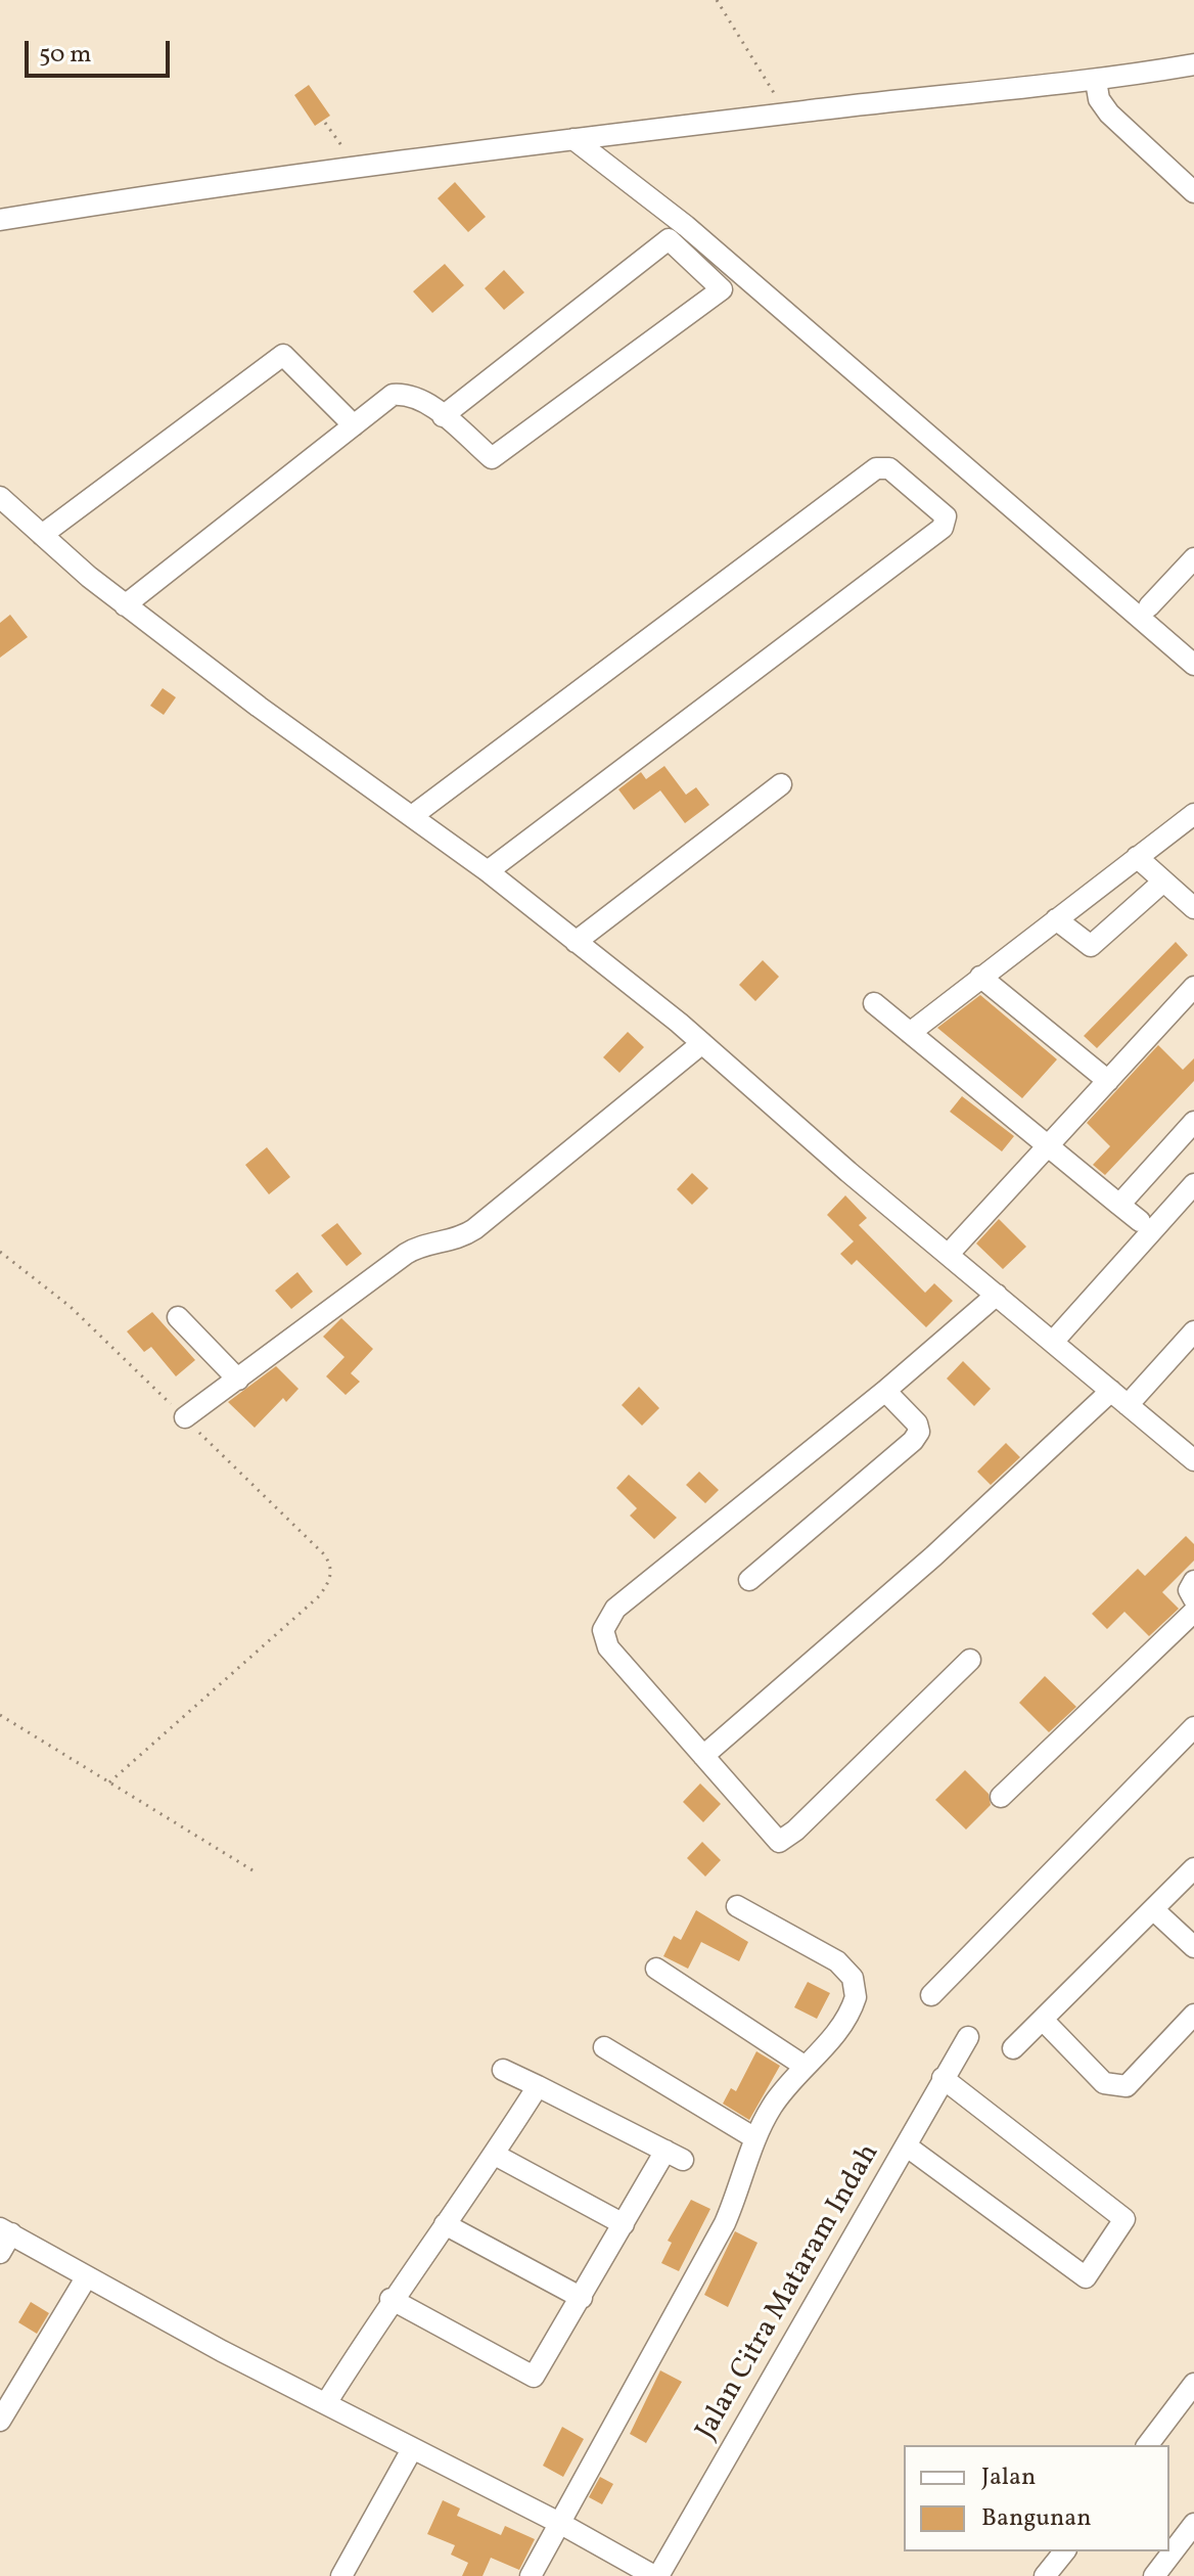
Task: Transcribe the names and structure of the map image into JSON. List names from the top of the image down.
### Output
{
  "streets": {
    "street": ["Jalan Citra Mataram Indah"]
  },
  "legend": ["Jalan", "Bangunan"],
  "scale_bar": "50 m"
}
